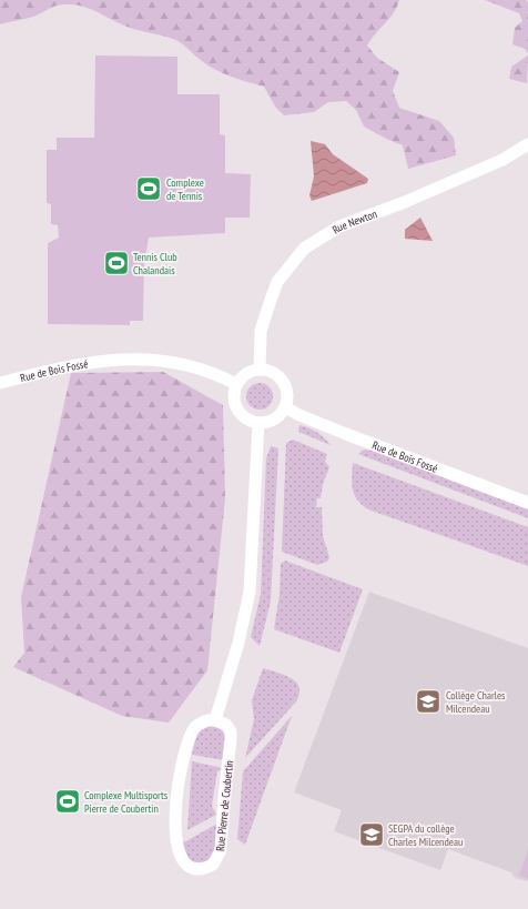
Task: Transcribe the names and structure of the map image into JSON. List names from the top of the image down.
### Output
{
  "streets": {
    "street": ["Rue Newton", "Rue de Bois Fossé", "Rue Pierre de Coubertin"]
  },
  "crossings": [
    ["Rue Newton", "Rue de Bois Fossé"]
  ],
  "places": {
    "sports": ["Complexe de Tennis", "Tennis Club Chalandais", "Complexe Multisports Pierre de Coubertin"],
    "school or university": ["Collège Charles Milcendeau", "SEGPA du collège Charles Milcendeau"]
  }
}
